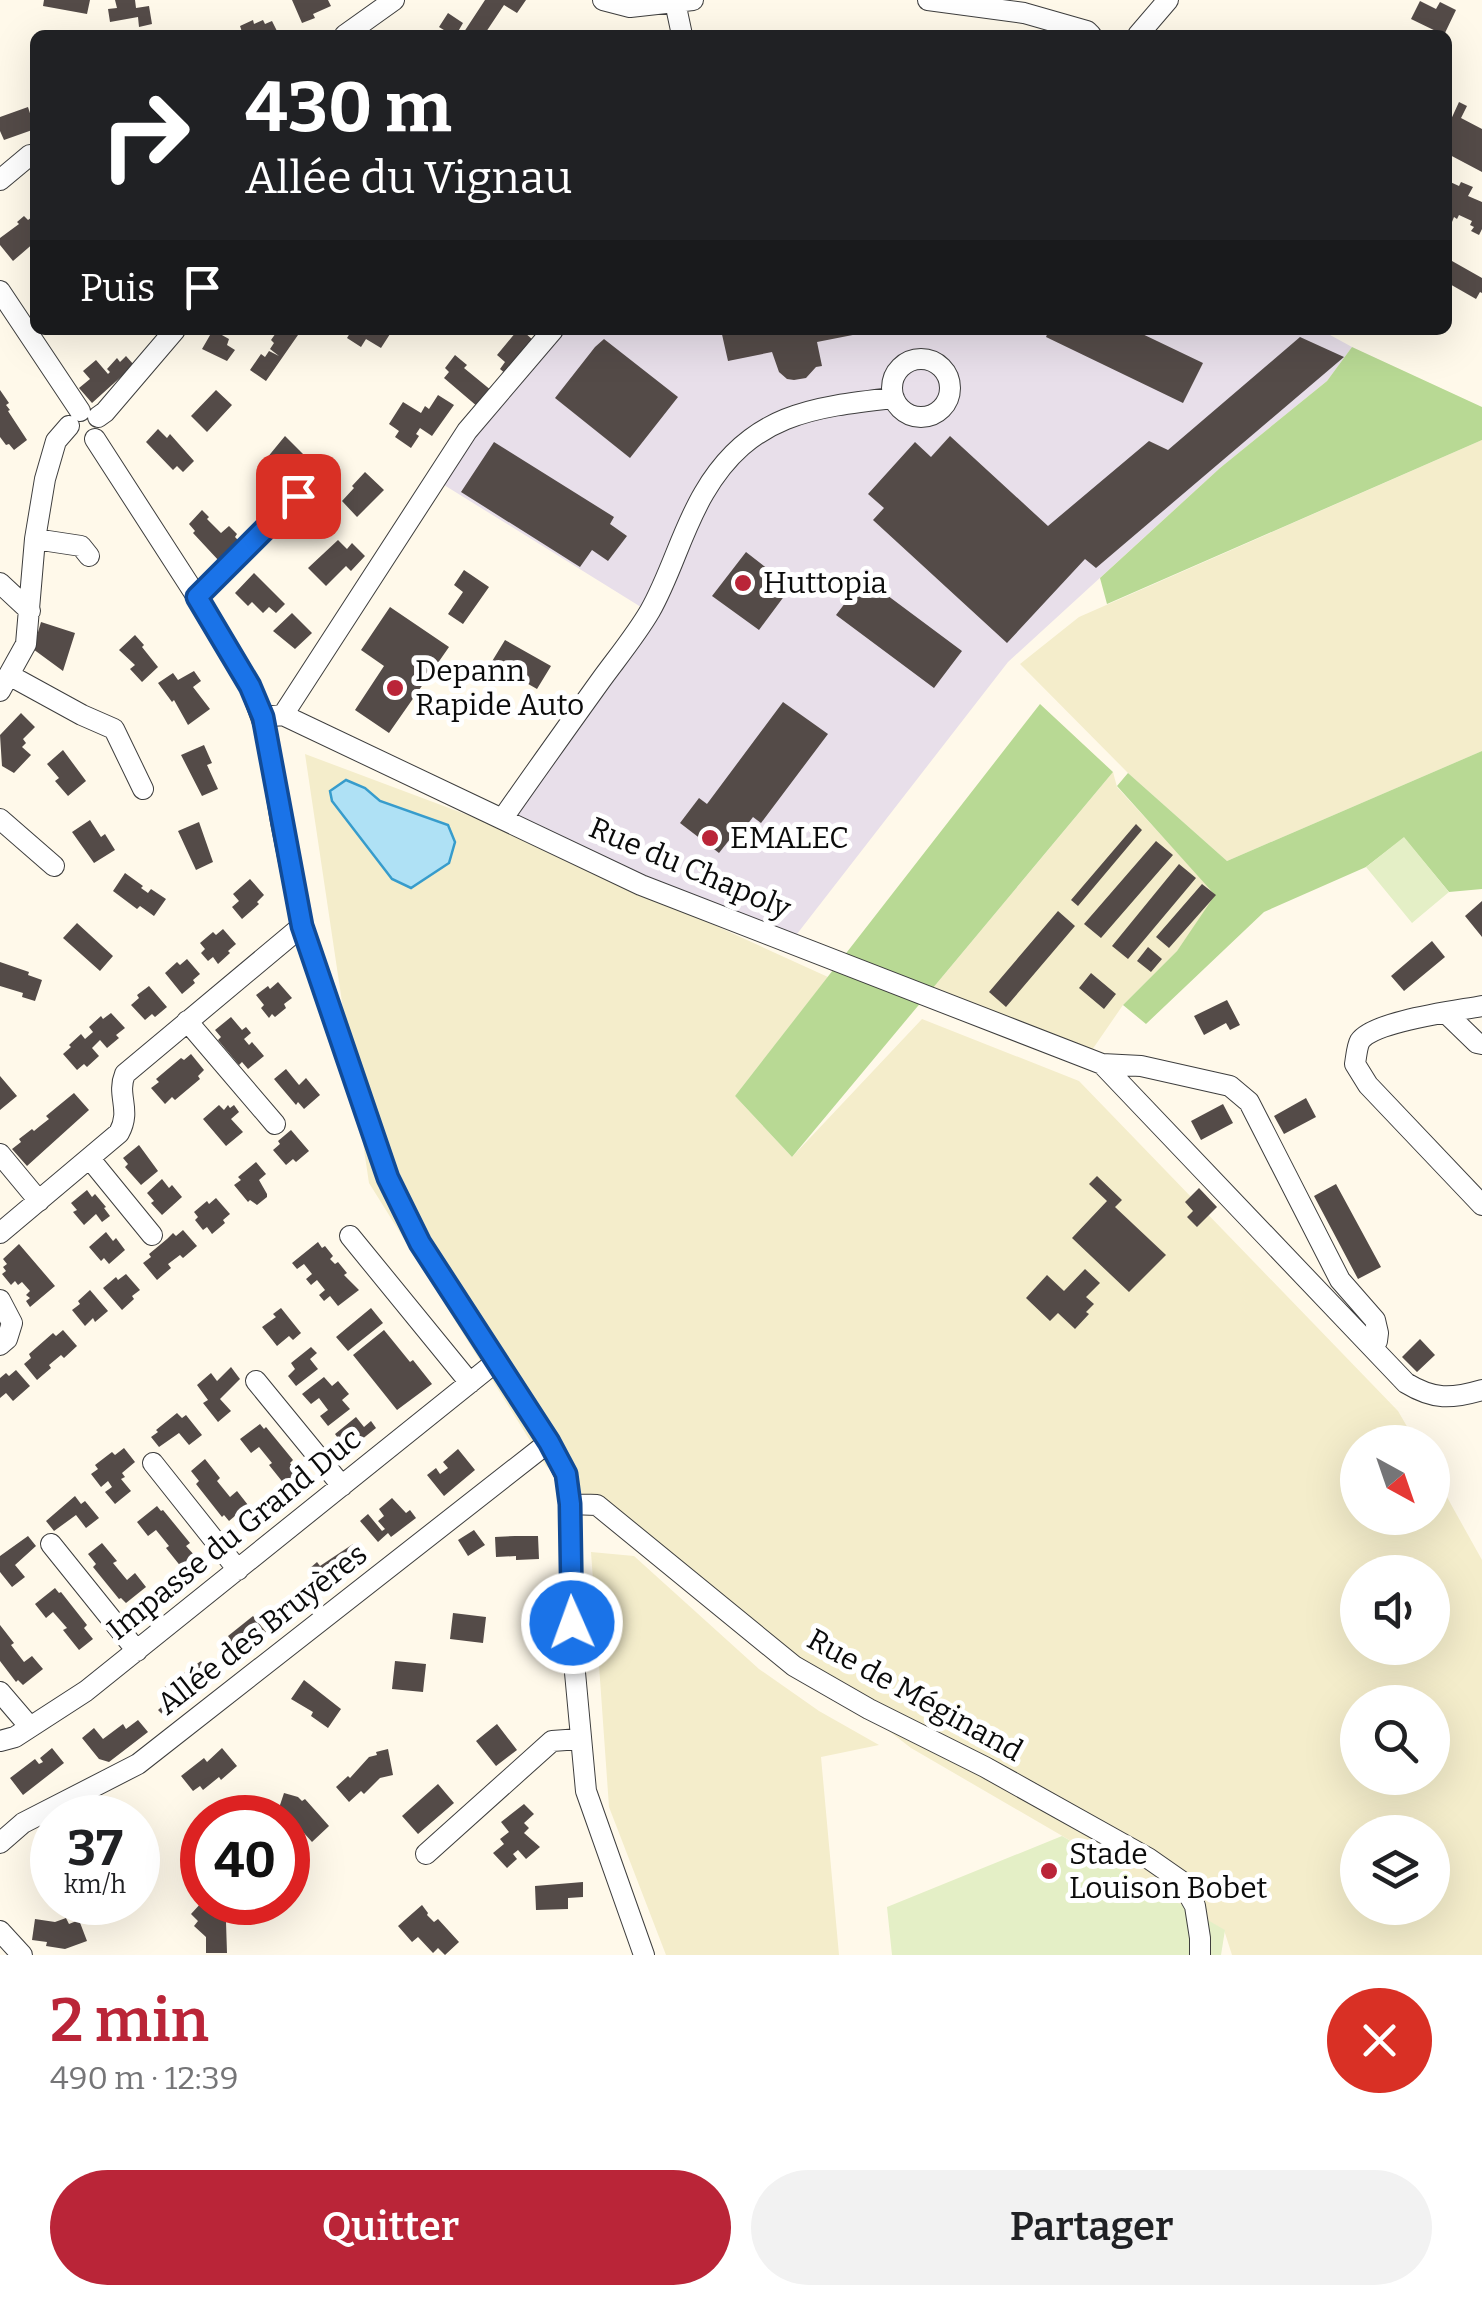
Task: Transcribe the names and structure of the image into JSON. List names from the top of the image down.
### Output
{
  "streets": {
    "street": [
      "Rue du Chapoly",
      "Impasse du Grand Duc",
      "Allée des Bruyères",
      "Rue de Méginand"
    ]
  },
  "places": [
    "Huttopia",
    "Depann Rapide Auto",
    "EMALEC",
    "Stade Louison Bobet"
  ],
  "north": "bottom right",
  "page": {
    "turn": ["430 m", "Allée du Vignau"],
    "then": "Puis",
    "speed": "37 km/h",
    "limit": "40",
    "heading": ["2 min", "490 m · 12:39"],
    "buttons": ["Quitter", "Partager"]
  }
}
